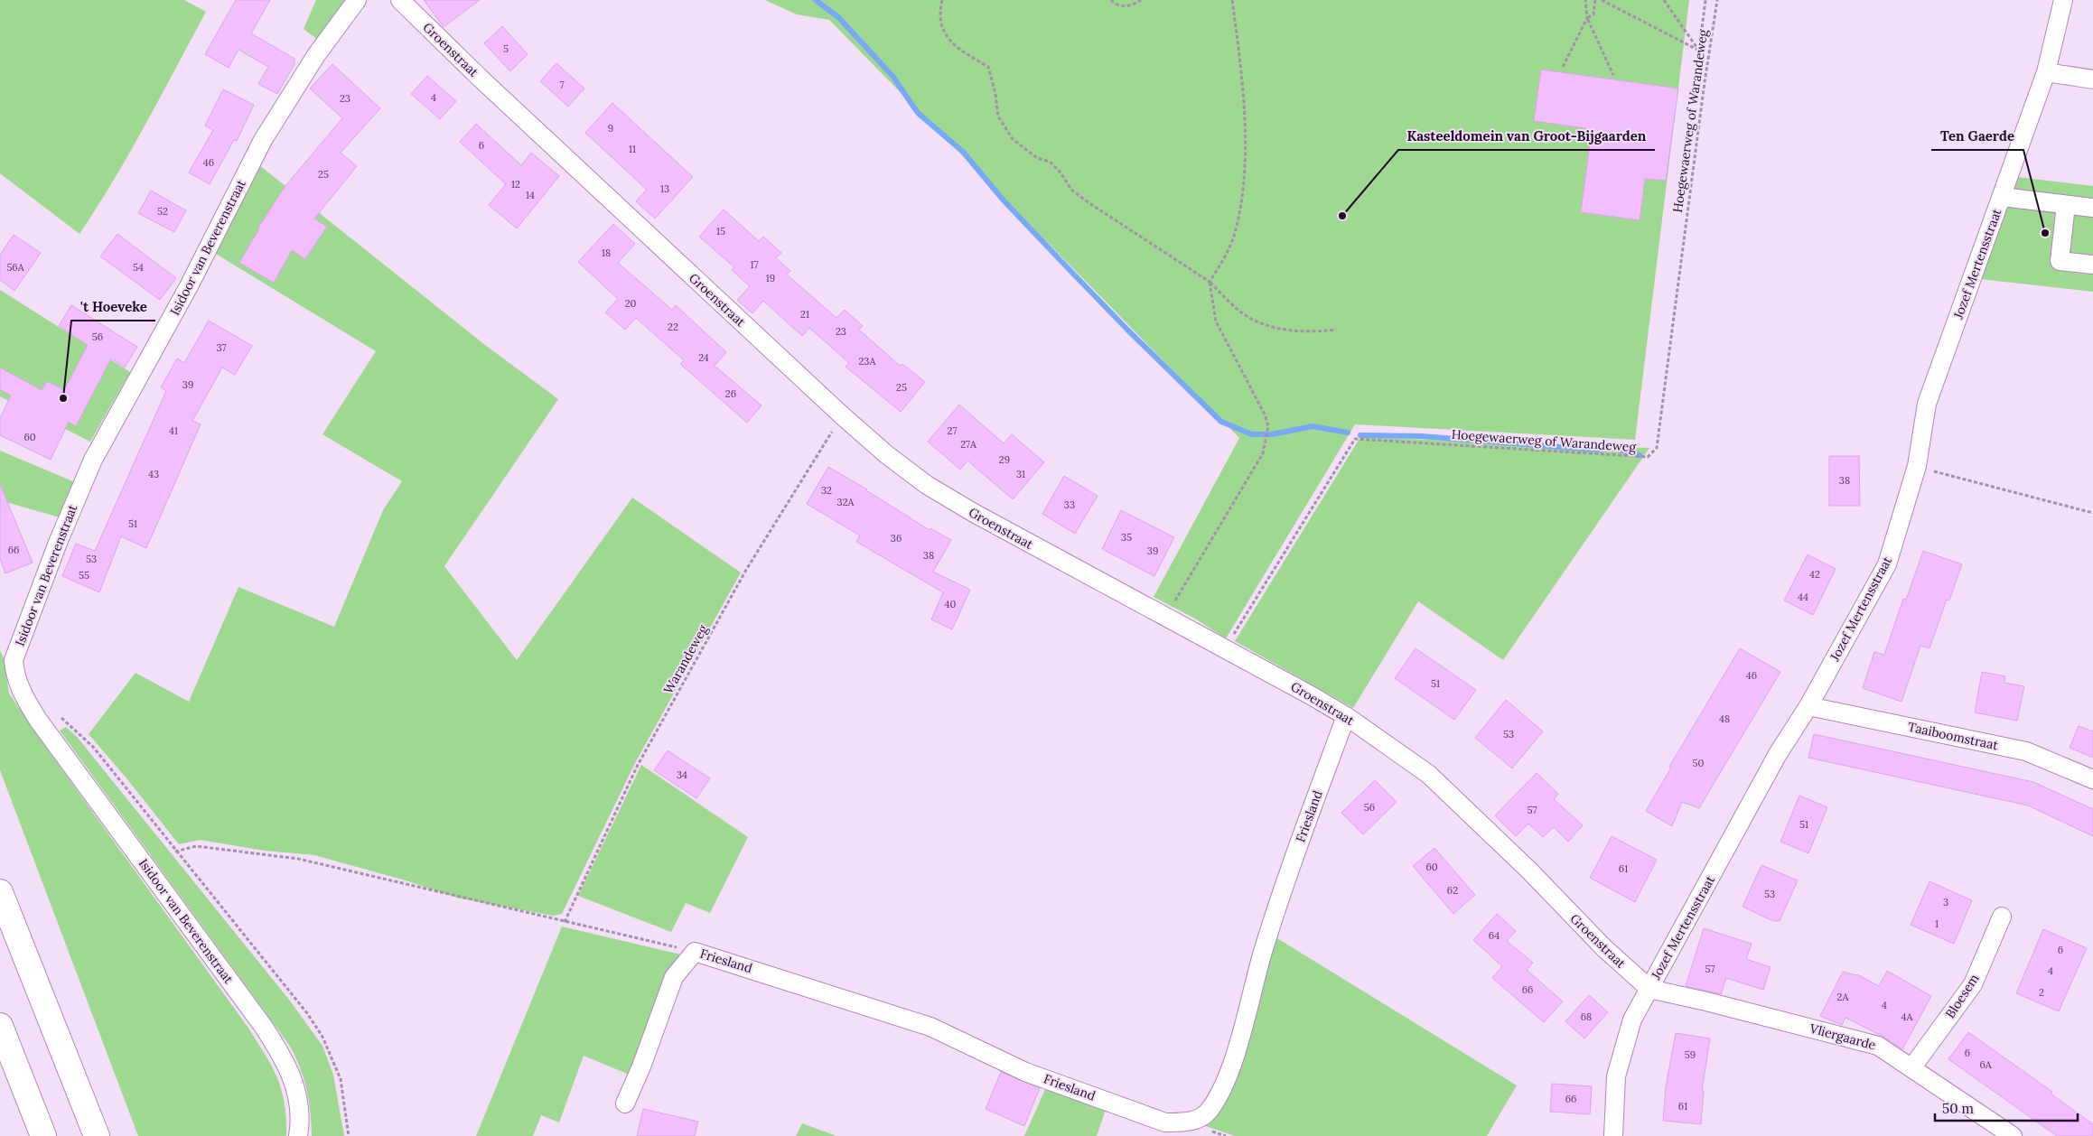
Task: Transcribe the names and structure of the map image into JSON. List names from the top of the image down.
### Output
{
  "streets": {
    "street": [
      "Groenstraat",
      "Isidoor van Beverenstraat",
      "Jozef Mertensstraat",
      "Taaiboomstraat",
      "Friesland",
      "Bloesem",
      "Vliergaarde"
    ],
    "path": ["Hoegewaerweg of Warandeweg", "Warandeweg"]
  },
  "crossings": [
    ["Groenstraat", "Hoegewaerweg of Warandeweg"],
    ["Groenstraat", "Jozef Mertensstraat"],
    ["Groenstraat", "Warandeweg"],
    ["Groenstraat", "Friesland"],
    ["Groenstraat", "Vliergaarde"],
    ["Jozef Mertensstraat", "Taaiboomstraat"],
    ["Jozef Mertensstraat", "Vliergaarde"],
    ["Bloesem", "Vliergaarde"]
  ],
  "places": ["Kasteeldomein van Groot-Bijgaarden", "Ten Gaerde", "'t Hoeveke"],
  "house_numbers": [
    "5",
    "7",
    "4",
    "23",
    "9",
    "6",
    "11",
    "46",
    "25",
    "12",
    "13",
    "14",
    "52",
    "15",
    "18",
    "17",
    "56A",
    "54",
    "19",
    "20",
    "21",
    "22",
    "23",
    "56",
    "37",
    "24",
    "23A",
    "39",
    "25",
    "26",
    "41",
    "27",
    "60",
    "27A",
    "29",
    "43",
    "31",
    "38",
    "32",
    "32A",
    "33",
    "51",
    "35",
    "36",
    "66",
    "39",
    "38",
    "53",
    "42",
    "55",
    "44",
    "40",
    "46",
    "51",
    "48",
    "53",
    "50",
    "34",
    "56",
    "57",
    "51",
    "60",
    "61",
    "62",
    "53",
    "3",
    "1",
    "64",
    "6",
    "57",
    "4",
    "66",
    "2",
    "2A",
    "4",
    "68",
    "4A",
    "6",
    "59",
    "6A",
    "66",
    "61"
  ],
  "scale_bar": "50 m"
}
